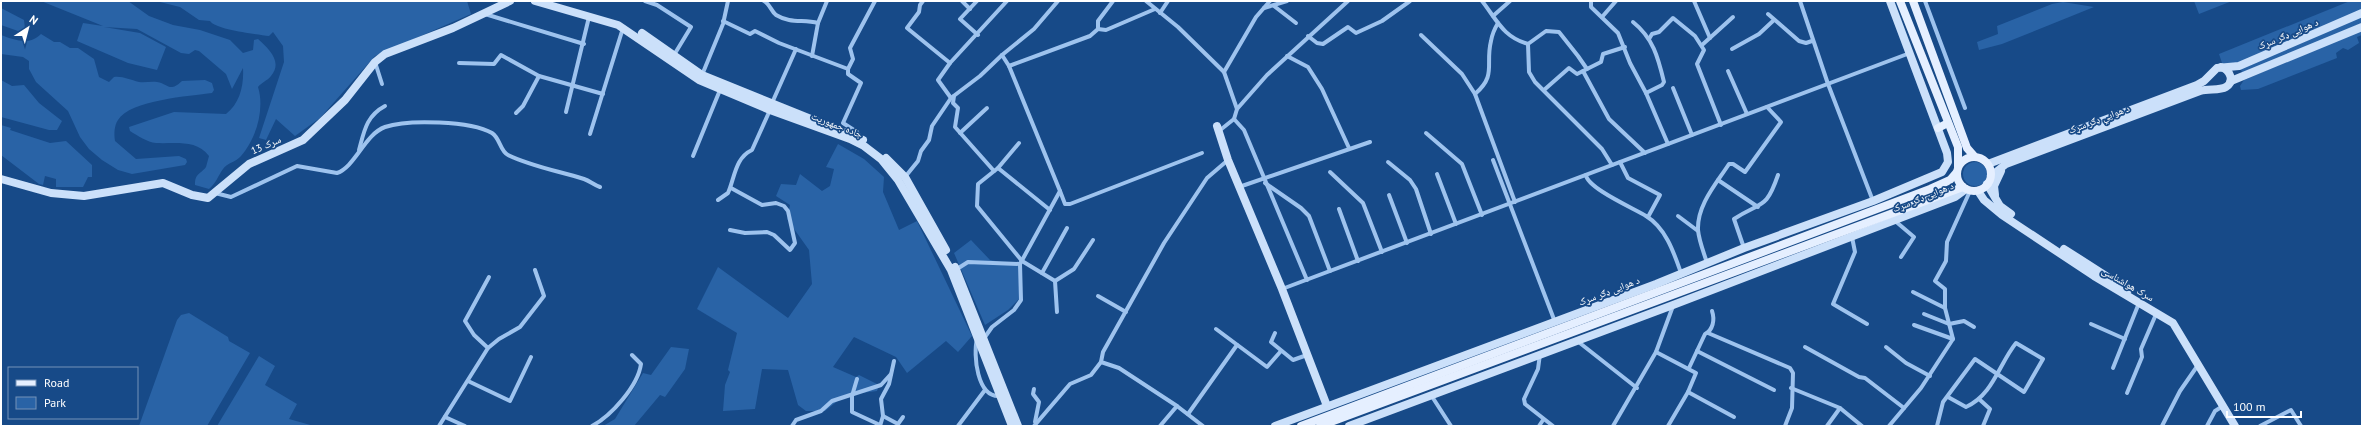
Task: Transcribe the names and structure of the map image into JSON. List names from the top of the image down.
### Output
{
  "streets": {
    "main road": [
      "د هوایی ډګر سړک",
      "د هوايي ډګر سړک",
      "جاده جمهوریت",
      "سرک 13",
      "سرک هواشناسی"
    ]
  },
  "crossings": [
    ["د هوایی ډګر سړک", "د هوايي ډګر سړک"],
    ["د هوایی ډګر سړک", "سرک هواشناسی"],
    ["د هوايي ډګر سړک", "سرک هواشناسی"]
  ],
  "legend": ["Road", "Park"],
  "scale_bar": "100 m",
  "north": "top right"
}
